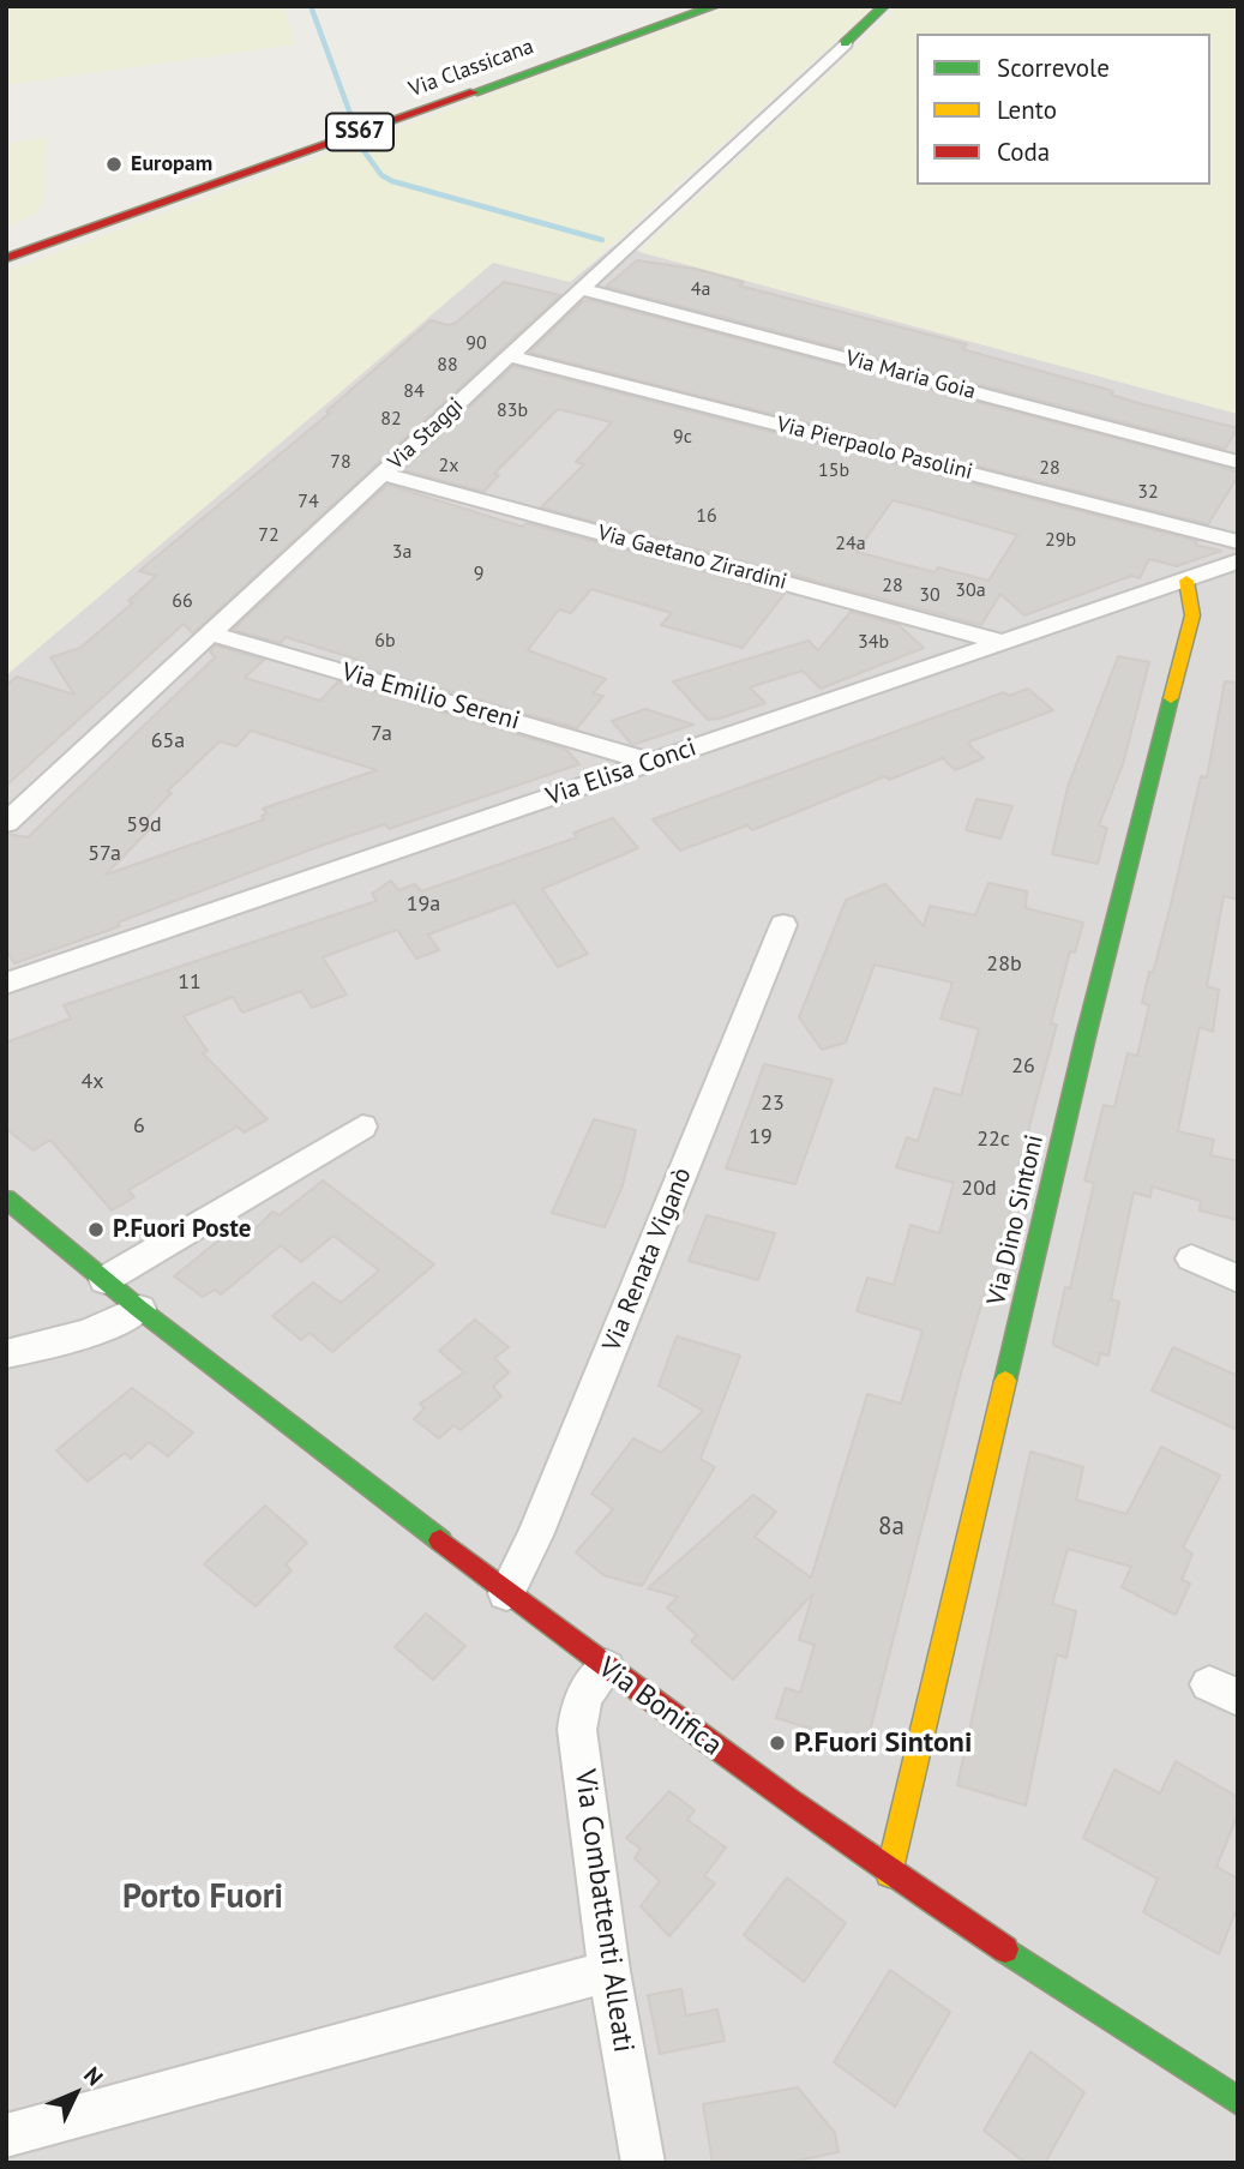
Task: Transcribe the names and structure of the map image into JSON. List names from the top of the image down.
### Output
{
  "streets": {
    "main road": [
      "Via Classicana",
      "SS67",
      "Via Dino Sintoni",
      "Via Bonifica"
    ],
    "street": [
      "Via Maria Goia",
      "Via Staggi",
      "Via Pierpaolo Pasolini",
      "Via Gaetano Zirardini",
      "Via Emilio Sereni",
      "Via Elisa Conci",
      "Via Renata Viganò",
      "Via Combattenti Alleati"
    ]
  },
  "crossings": [
    ["Via Maria Goia", "Via Staggi"],
    ["Via Staggi", "Via Pierpaolo Pasolini"],
    ["Via Staggi", "Via Gaetano Zirardini"],
    ["Via Staggi", "Via Emilio Sereni"],
    ["Via Gaetano Zirardini", "Via Elisa Conci"],
    ["Via Emilio Sereni", "Via Elisa Conci"],
    ["Via Elisa Conci", "Via Dino Sintoni"],
    ["Via Dino Sintoni", "Via Bonifica"],
    ["Via Renata Viganò", "Via Bonifica"],
    ["Via Bonifica", "Via Combattenti Alleati"]
  ],
  "districts": ["Porto Fuori"],
  "places": ["Europam", "P.Fuori Poste", "P.Fuori Sintoni"],
  "house_numbers": [
    "4a",
    "90",
    "88",
    "84",
    "83b",
    "82",
    "9c",
    "78",
    "2x",
    "28",
    "15b",
    "32",
    "74",
    "16",
    "72",
    "29b",
    "24a",
    "3a",
    "9",
    "28",
    "30a",
    "30",
    "66",
    "6b",
    "34b",
    "7a",
    "65a",
    "59d",
    "57a",
    "19a",
    "28b",
    "11",
    "26",
    "4x",
    "23",
    "6",
    "19",
    "22c",
    "20d",
    "8a"
  ],
  "legend": ["Scorrevole", "Lento", "Coda"],
  "north": "top right"
}
